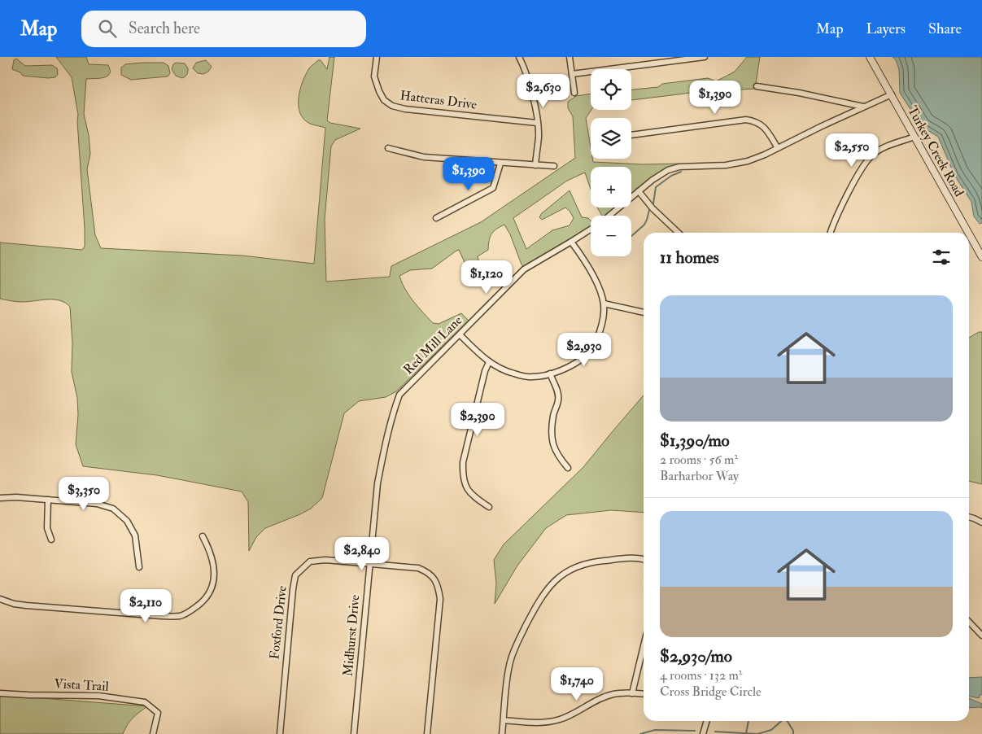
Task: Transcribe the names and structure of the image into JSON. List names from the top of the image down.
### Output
{
  "streets": {
    "street": [
      "Hatteras Drive",
      "Turkey Creek Road",
      "Red Mill Lane",
      "Foxford Drive",
      "Midhurst Drive",
      "Vista Trail"
    ]
  },
  "crossings": [
    ["Turkey Creek Road", "Red Mill Lane"],
    ["Red Mill Lane", "Midhurst Drive"],
    ["Foxford Drive", "Midhurst Drive"]
  ],
  "page": {
    "header": "Map",
    "search": "Search here",
    "nav": ["Map", "Layers", "Share"],
    "map_buttons": ["+", "−"],
    "price": [
      "$2,630",
      "$1,390",
      "$2,550",
      "$1,390",
      "$1,120",
      "$2,930",
      "$2,390",
      "$3,350",
      "$2,840",
      "$2,110",
      "$1,740"
    ],
    "heading": "11 homes",
    "list": [
      {
        "name": "$1,390/mo",
        "note": "2 rooms · 56 m² · Barharbor Way"
      },
      {
        "name": "$2,930/mo",
        "note": "4 rooms · 132 m² · Cross Bridge Circle"
      }
    ]
  }
}
